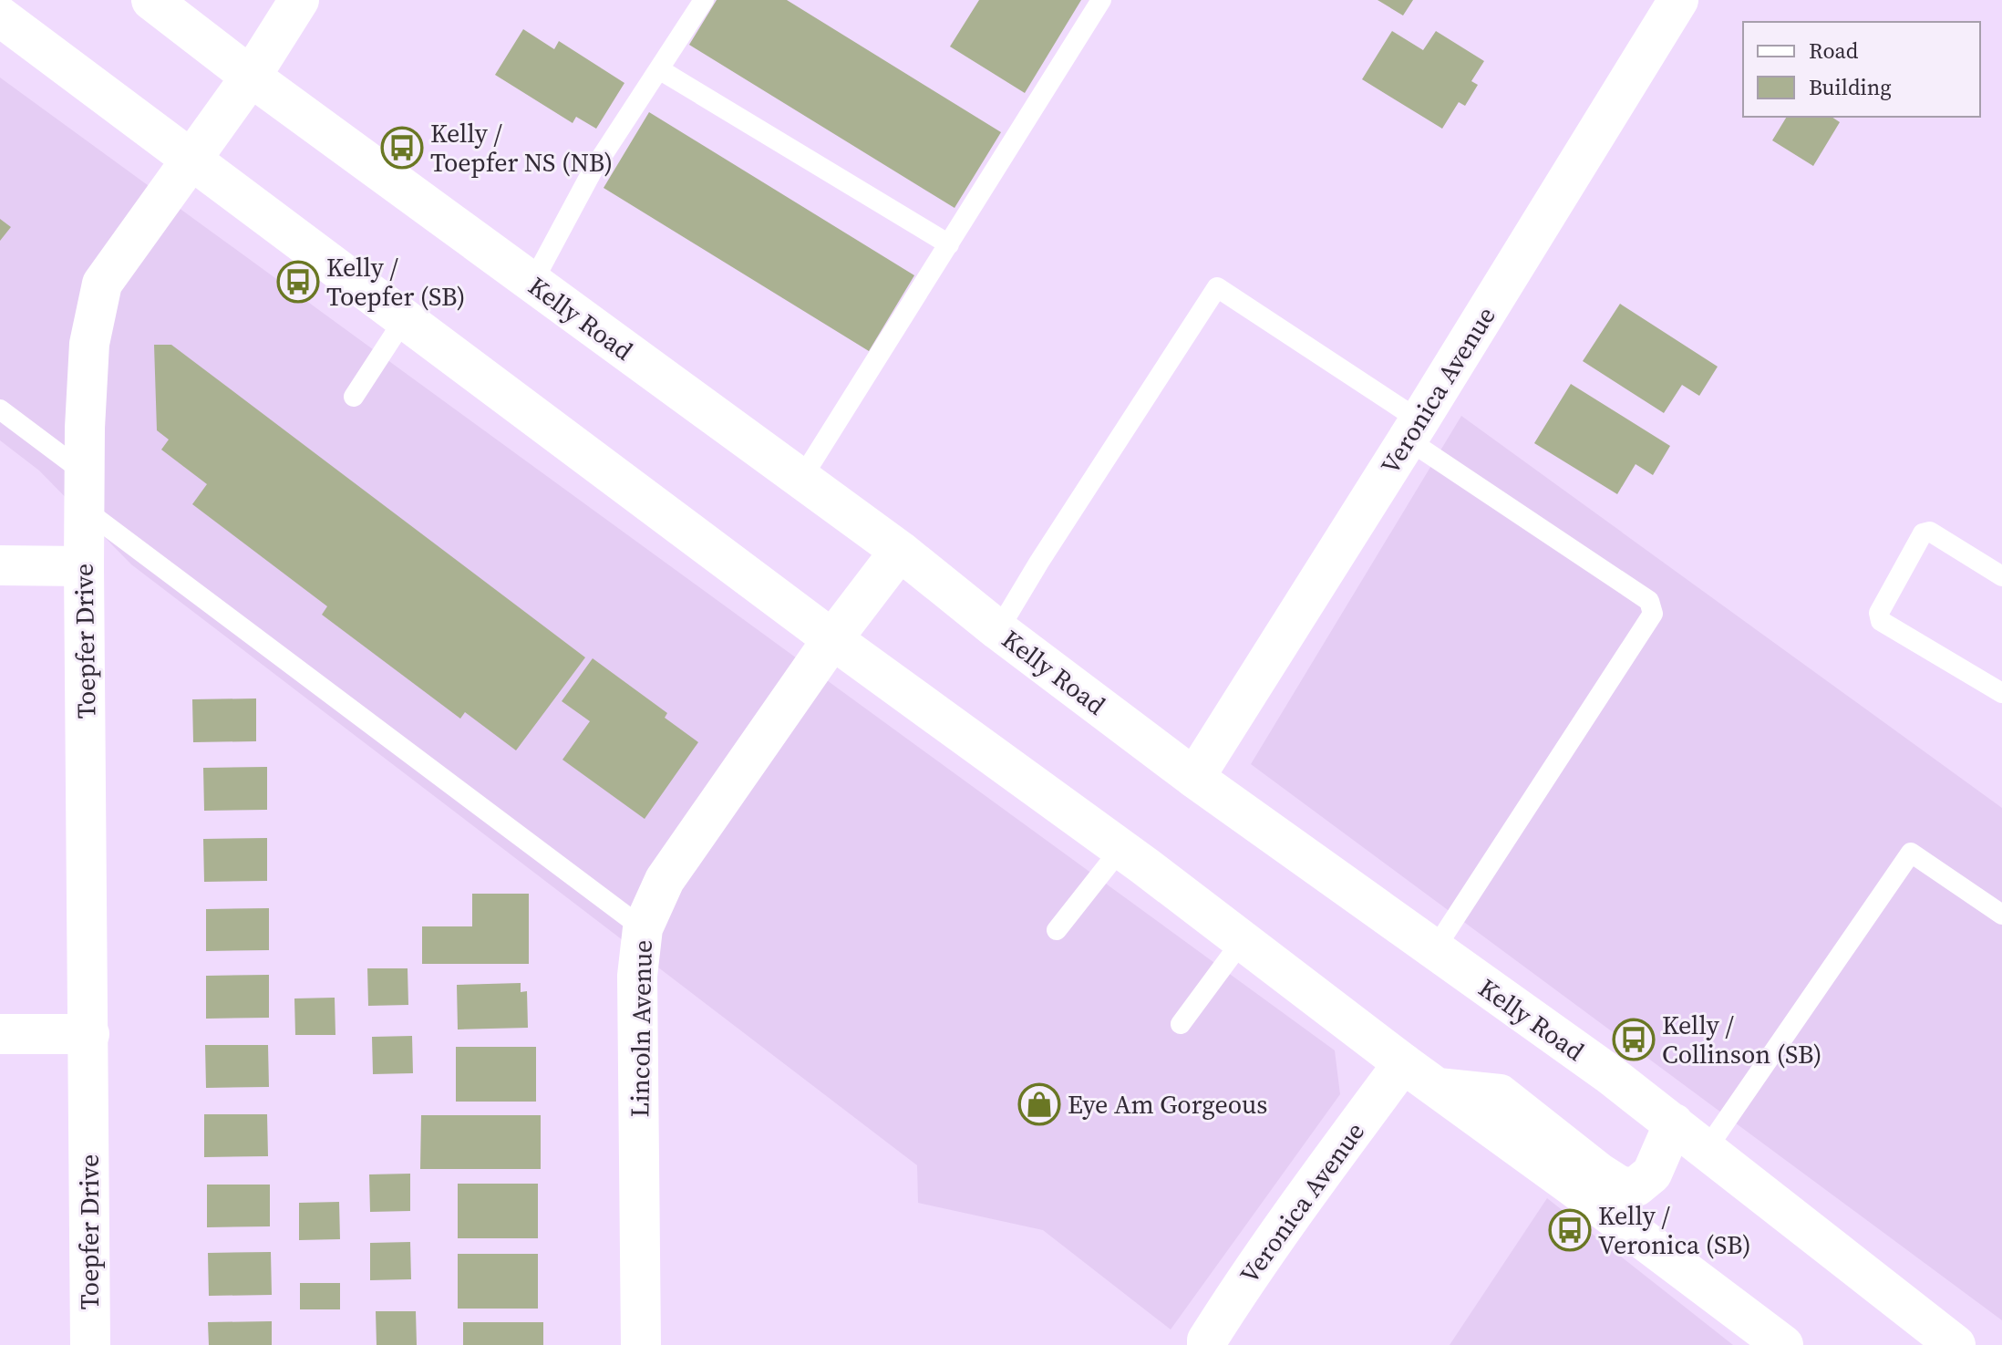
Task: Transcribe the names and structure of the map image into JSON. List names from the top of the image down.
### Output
{
  "streets": {
    "street": [
      "Kelly Road",
      "Veronica Avenue",
      "Toepfer Drive",
      "Lincoln Avenue"
    ]
  },
  "crossings": [
    ["Kelly Road", "Veronica Avenue"],
    ["Kelly Road", "Toepfer Drive"],
    ["Kelly Road", "Lincoln Avenue"]
  ],
  "places": {
    "bus stop": [
      "Kelly / Toepfer NS (NB)",
      "Kelly / Toepfer (SB)",
      "Kelly / Collinson (SB)",
      "Kelly / Veronica (SB)"
    ],
    "shop": ["Eye Am Gorgeous"]
  },
  "legend": ["Road", "Building"]
}
